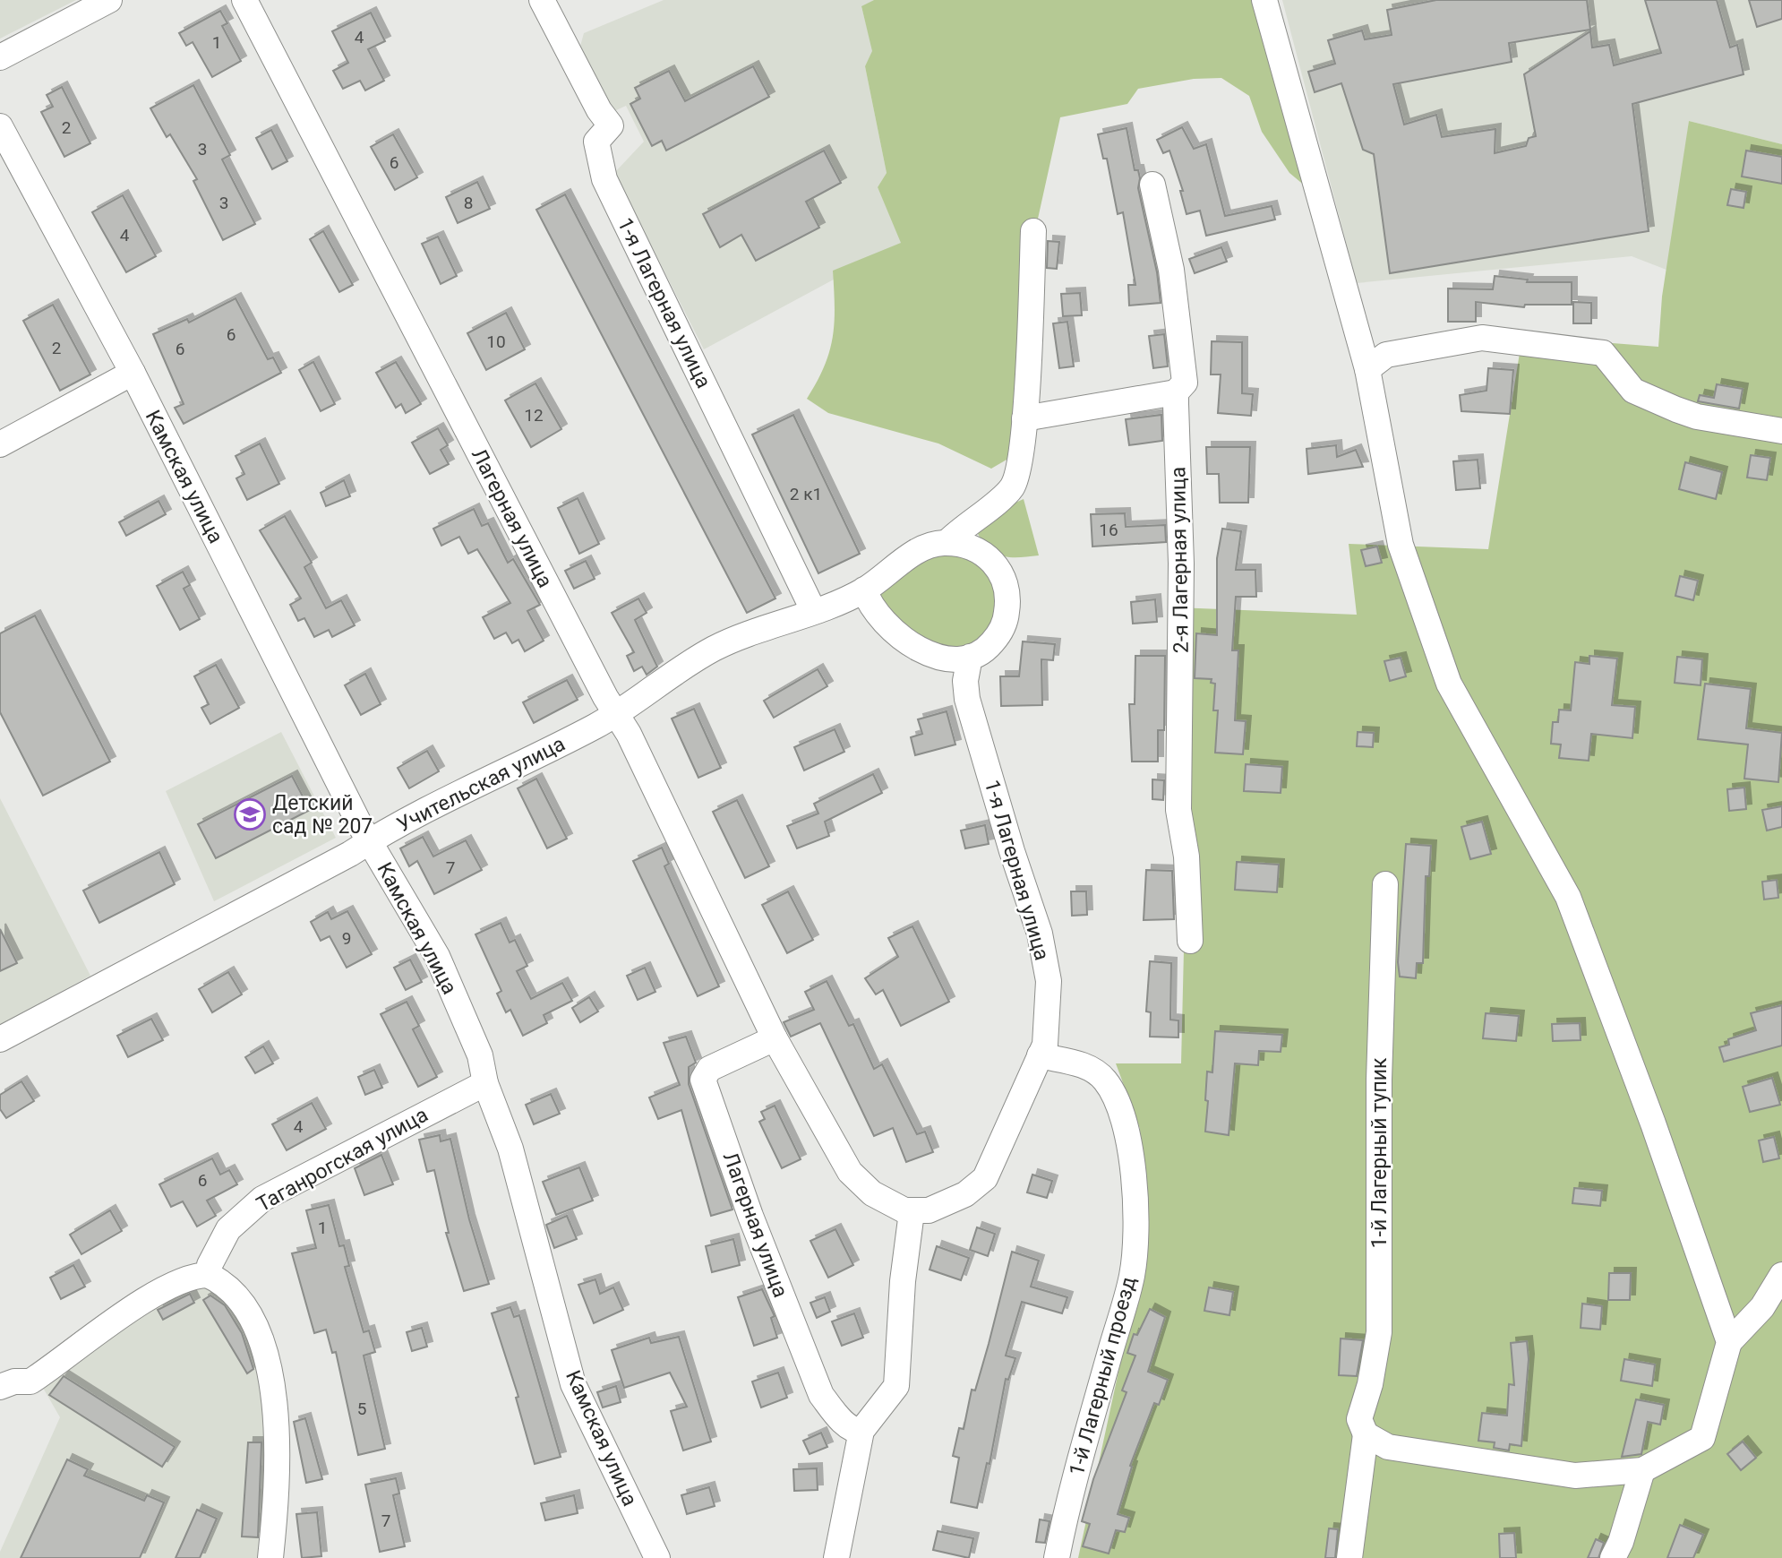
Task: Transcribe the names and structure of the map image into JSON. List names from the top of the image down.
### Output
{
  "streets": {
    "street": [
      "1-я Лагерная улица",
      "Камская улица",
      "Лагерная улица",
      "2-я Лагерная улица",
      "Учительская улица",
      "1-й Лагерный тупик",
      "Таганрогская улица",
      "1-й Лагерный проезд"
    ]
  },
  "crossings": [
    ["1-я Лагерная улица", "Лагерная улица"],
    ["1-я Лагерная улица", "Учительская улица"],
    ["1-я Лагерная улица", "1-й Лагерный проезд"],
    ["Камская улица", "Учительская улица"],
    ["Камская улица", "Таганрогская улица"],
    ["Лагерная улица", "Учительская улица"]
  ],
  "places": {
    "school or university": ["Детский сад № 207"]
  },
  "house_numbers": [
    "4",
    "1",
    "2",
    "3",
    "6",
    "3",
    "8",
    "4",
    "6",
    "10",
    "2",
    "6",
    "12",
    "2 к1",
    "16",
    "7",
    "9",
    "4",
    "6",
    "1",
    "5",
    "7"
  ]
}
